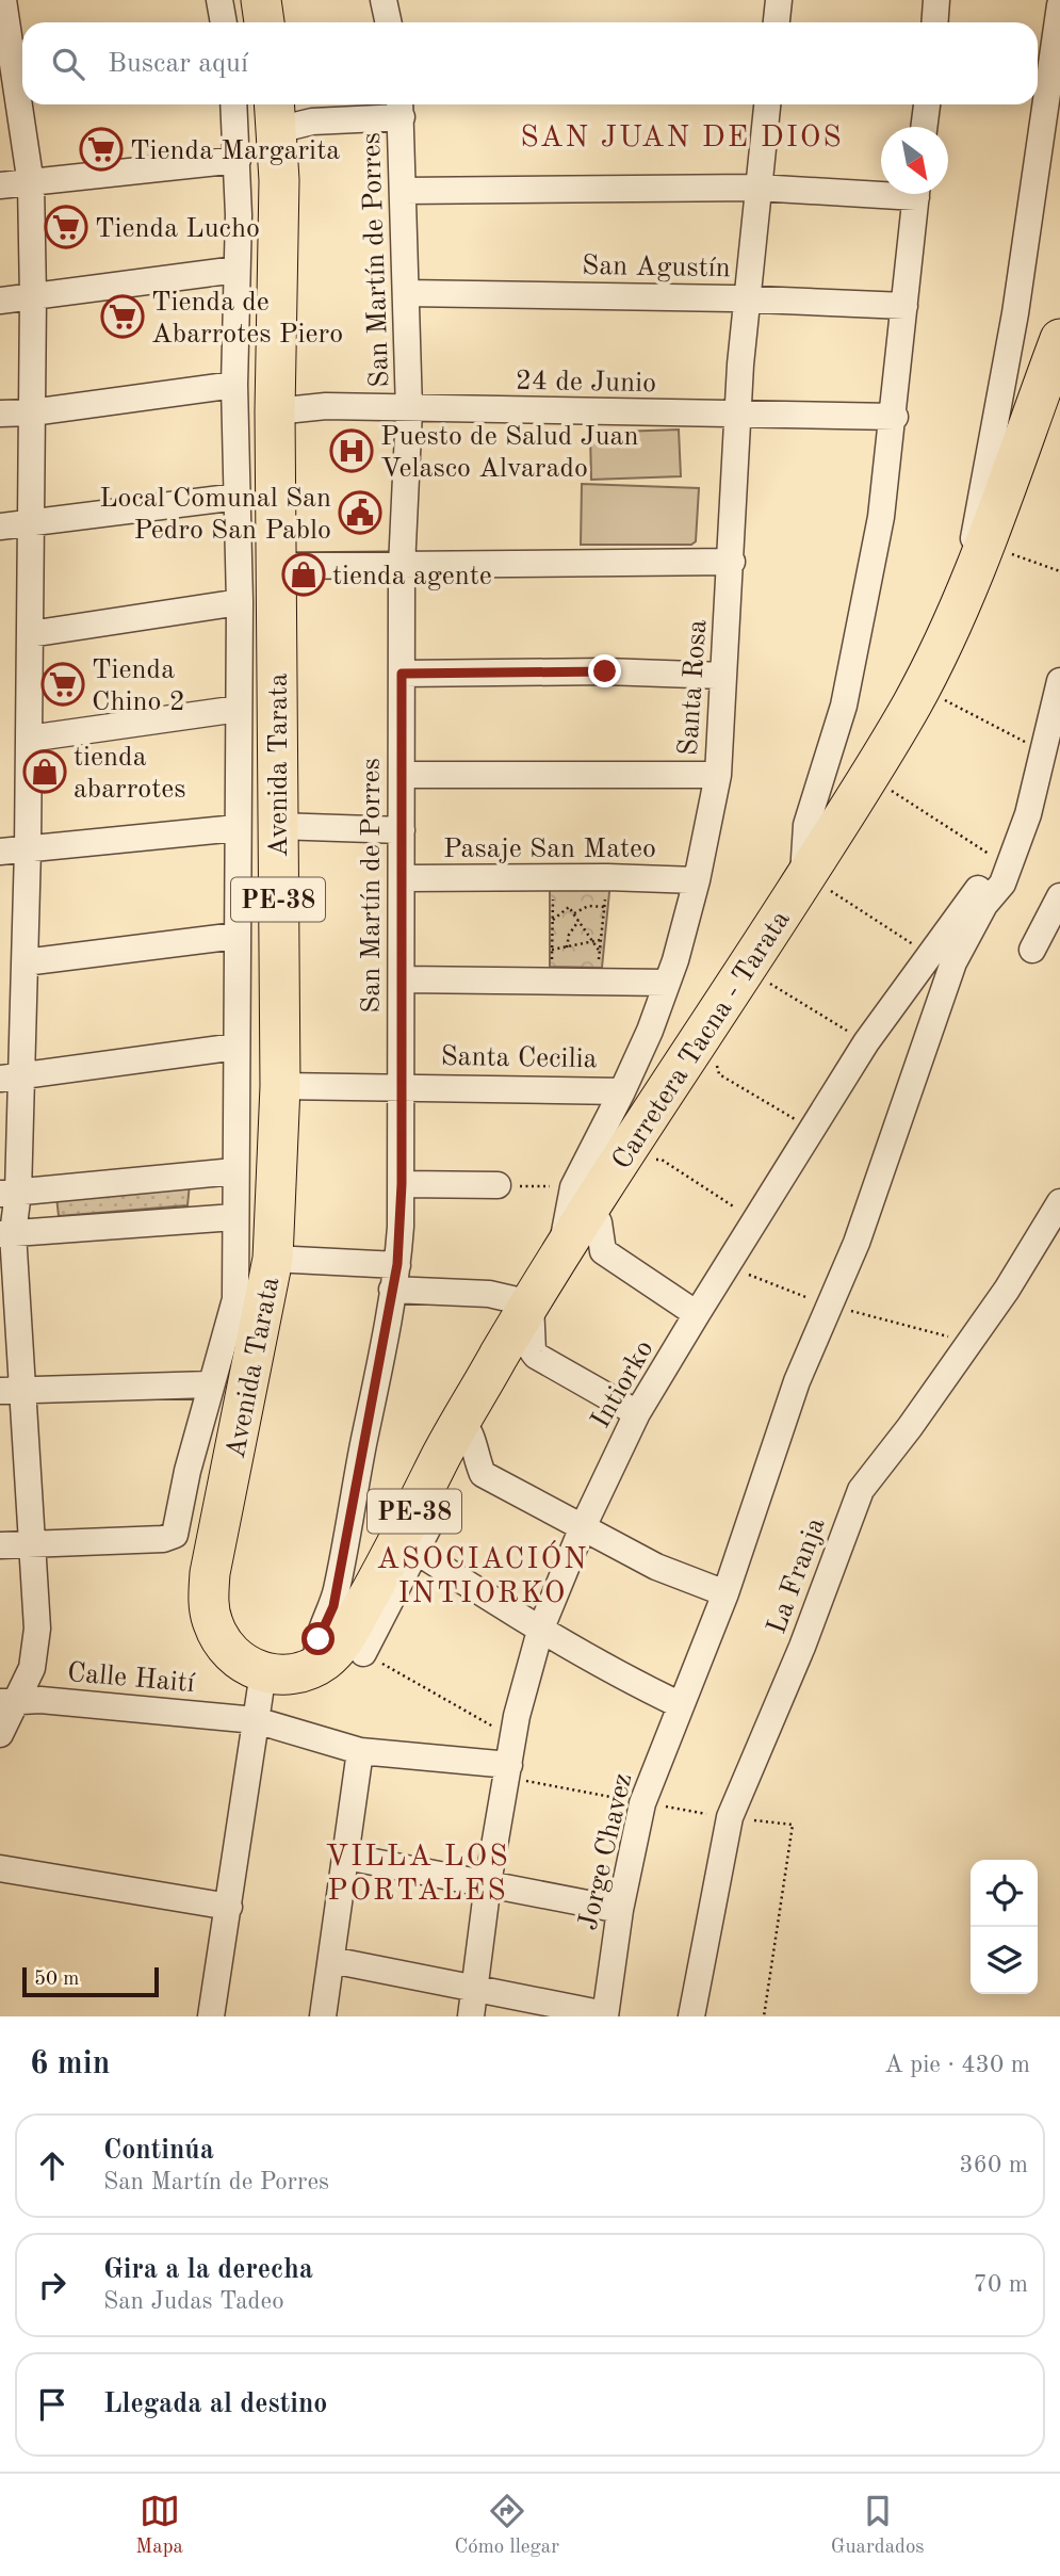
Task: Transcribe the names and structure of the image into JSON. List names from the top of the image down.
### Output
{
  "streets": {
    "highway": ["Avenida Tarata", "PE-38", "Carretera Tacna - Tarata"],
    "street": [
      "San Martín de Porres",
      "San Agustín",
      "24 de Junio",
      "Santa Rosa",
      "Pasaje San Mateo",
      "Santa Cecilia",
      "Intiorko",
      "La Franja",
      "Calle Haití",
      "Jorge Chavez"
    ]
  },
  "crossings": [
    ["San Martín de Porres", "San Agustín"],
    ["San Martín de Porres", "24 de Junio"],
    ["San Martín de Porres", "Pasaje San Mateo"],
    ["San Martín de Porres", "Carretera Tacna - Tarata"],
    ["San Martín de Porres", "Santa Cecilia"],
    ["San Agustín", "Santa Rosa"],
    ["24 de Junio", "Santa Rosa"],
    ["24 de Junio", "Avenida Tarata"],
    ["Santa Rosa", "Pasaje San Mateo"],
    ["Santa Rosa", "Carretera Tacna - Tarata"],
    ["Santa Rosa", "Santa Cecilia"],
    ["Avenida Tarata", "Santa Cecilia"],
    ["Intiorko", "Calle Haití"],
    ["Intiorko", "Jorge Chavez"]
  ],
  "districts": ["SAN JUAN DE DIOS", "ASOCIACIÓN INTIORKO", "VILLA LOS PORTALES"],
  "places": {
    "supermarket": [
      "Tienda Margarita",
      "Tienda Lucho",
      "Tienda de Abarrotes Piero",
      "Tienda Chino 2"
    ],
    "hospital": ["Puesto de Salud Juan Velasco Alvarado"],
    "public building": ["Local Comunal San Pedro San Pablo"],
    "shop": ["tienda agente", "tienda abarrotes"]
  },
  "scale_bar": "50 m",
  "north": "bottom right",
  "page": {
    "search": "Buscar aquí",
    "scale": "50 m",
    "heading": ["6 min", "A pie · 430 m"],
    "list": [
      ["Continúa", "San Martín de Porres", "360 m"],
      ["Gira a la derecha", "San Judas Tadeo", "70 m"],
      "Llegada al destino"
    ],
    "nav": ["Mapa", "Cómo llegar", "Guardados"]
  }
}
